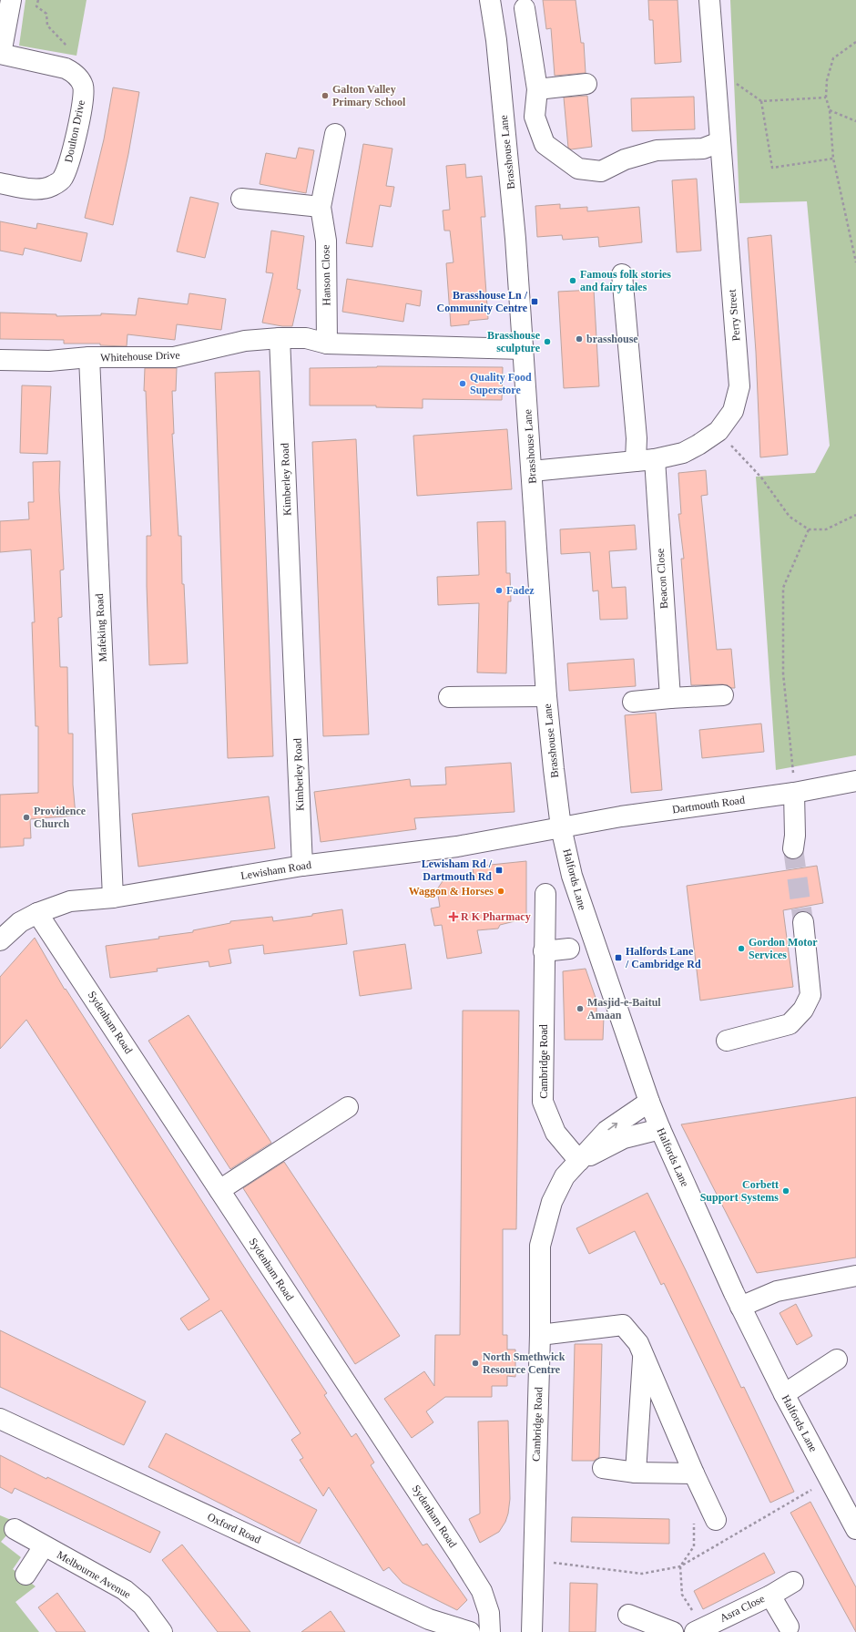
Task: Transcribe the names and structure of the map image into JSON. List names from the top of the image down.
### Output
{
  "streets": {
    "street": [
      "Doulton Drive",
      "Brasshouse Lane",
      "Hanson Close",
      "Perry Street",
      "Whitehouse Drive",
      "Kimberley Road",
      "Beacon Close",
      "Mafeking Road",
      "Dartmouth Road",
      "Lewisham Road",
      "Halfords Lane",
      "Sydenham Road",
      "Cambridge Road",
      "Oxford Road",
      "Melbourne Avenue",
      "Asra Close"
    ]
  },
  "crossings": [
    ["Brasshouse Lane", "Perry Street"],
    ["Brasshouse Lane", "Dartmouth Road"],
    ["Brasshouse Lane", "Lewisham Road"],
    ["Brasshouse Lane", "Halfords Lane"],
    ["Perry Street", "Beacon Close"],
    ["Whitehouse Drive", "Kimberley Road"],
    ["Whitehouse Drive", "Mafeking Road"],
    ["Kimberley Road", "Lewisham Road"],
    ["Mafeking Road", "Lewisham Road"],
    ["Dartmouth Road", "Lewisham Road"],
    ["Dartmouth Road", "Halfords Lane"],
    ["Lewisham Road", "Halfords Lane"],
    ["Lewisham Road", "Sydenham Road"],
    ["Halfords Lane", "Cambridge Road"]
  ],
  "places": {
    "other": [
      "Galton Valley Primary School",
      "Famous folk stories and fairy tales",
      "brasshouse",
      "Brasshouse sculpture",
      "Quality Food Superstore",
      "Fadez",
      "Providence Church",
      "Waggon & Horses",
      "Gordon Motor Services",
      "Masjid-e-Baitul Amaan",
      "Corbett Support Systems",
      "North Smethwick Resource Centre"
    ],
    "transit": ["Brasshouse Ln / Community Centre", "Lewisham Rd / Dartmouth Rd", "Halfords Lane / Cambridge Rd"],
    "health": ["R K Pharmacy"]
  }
}
